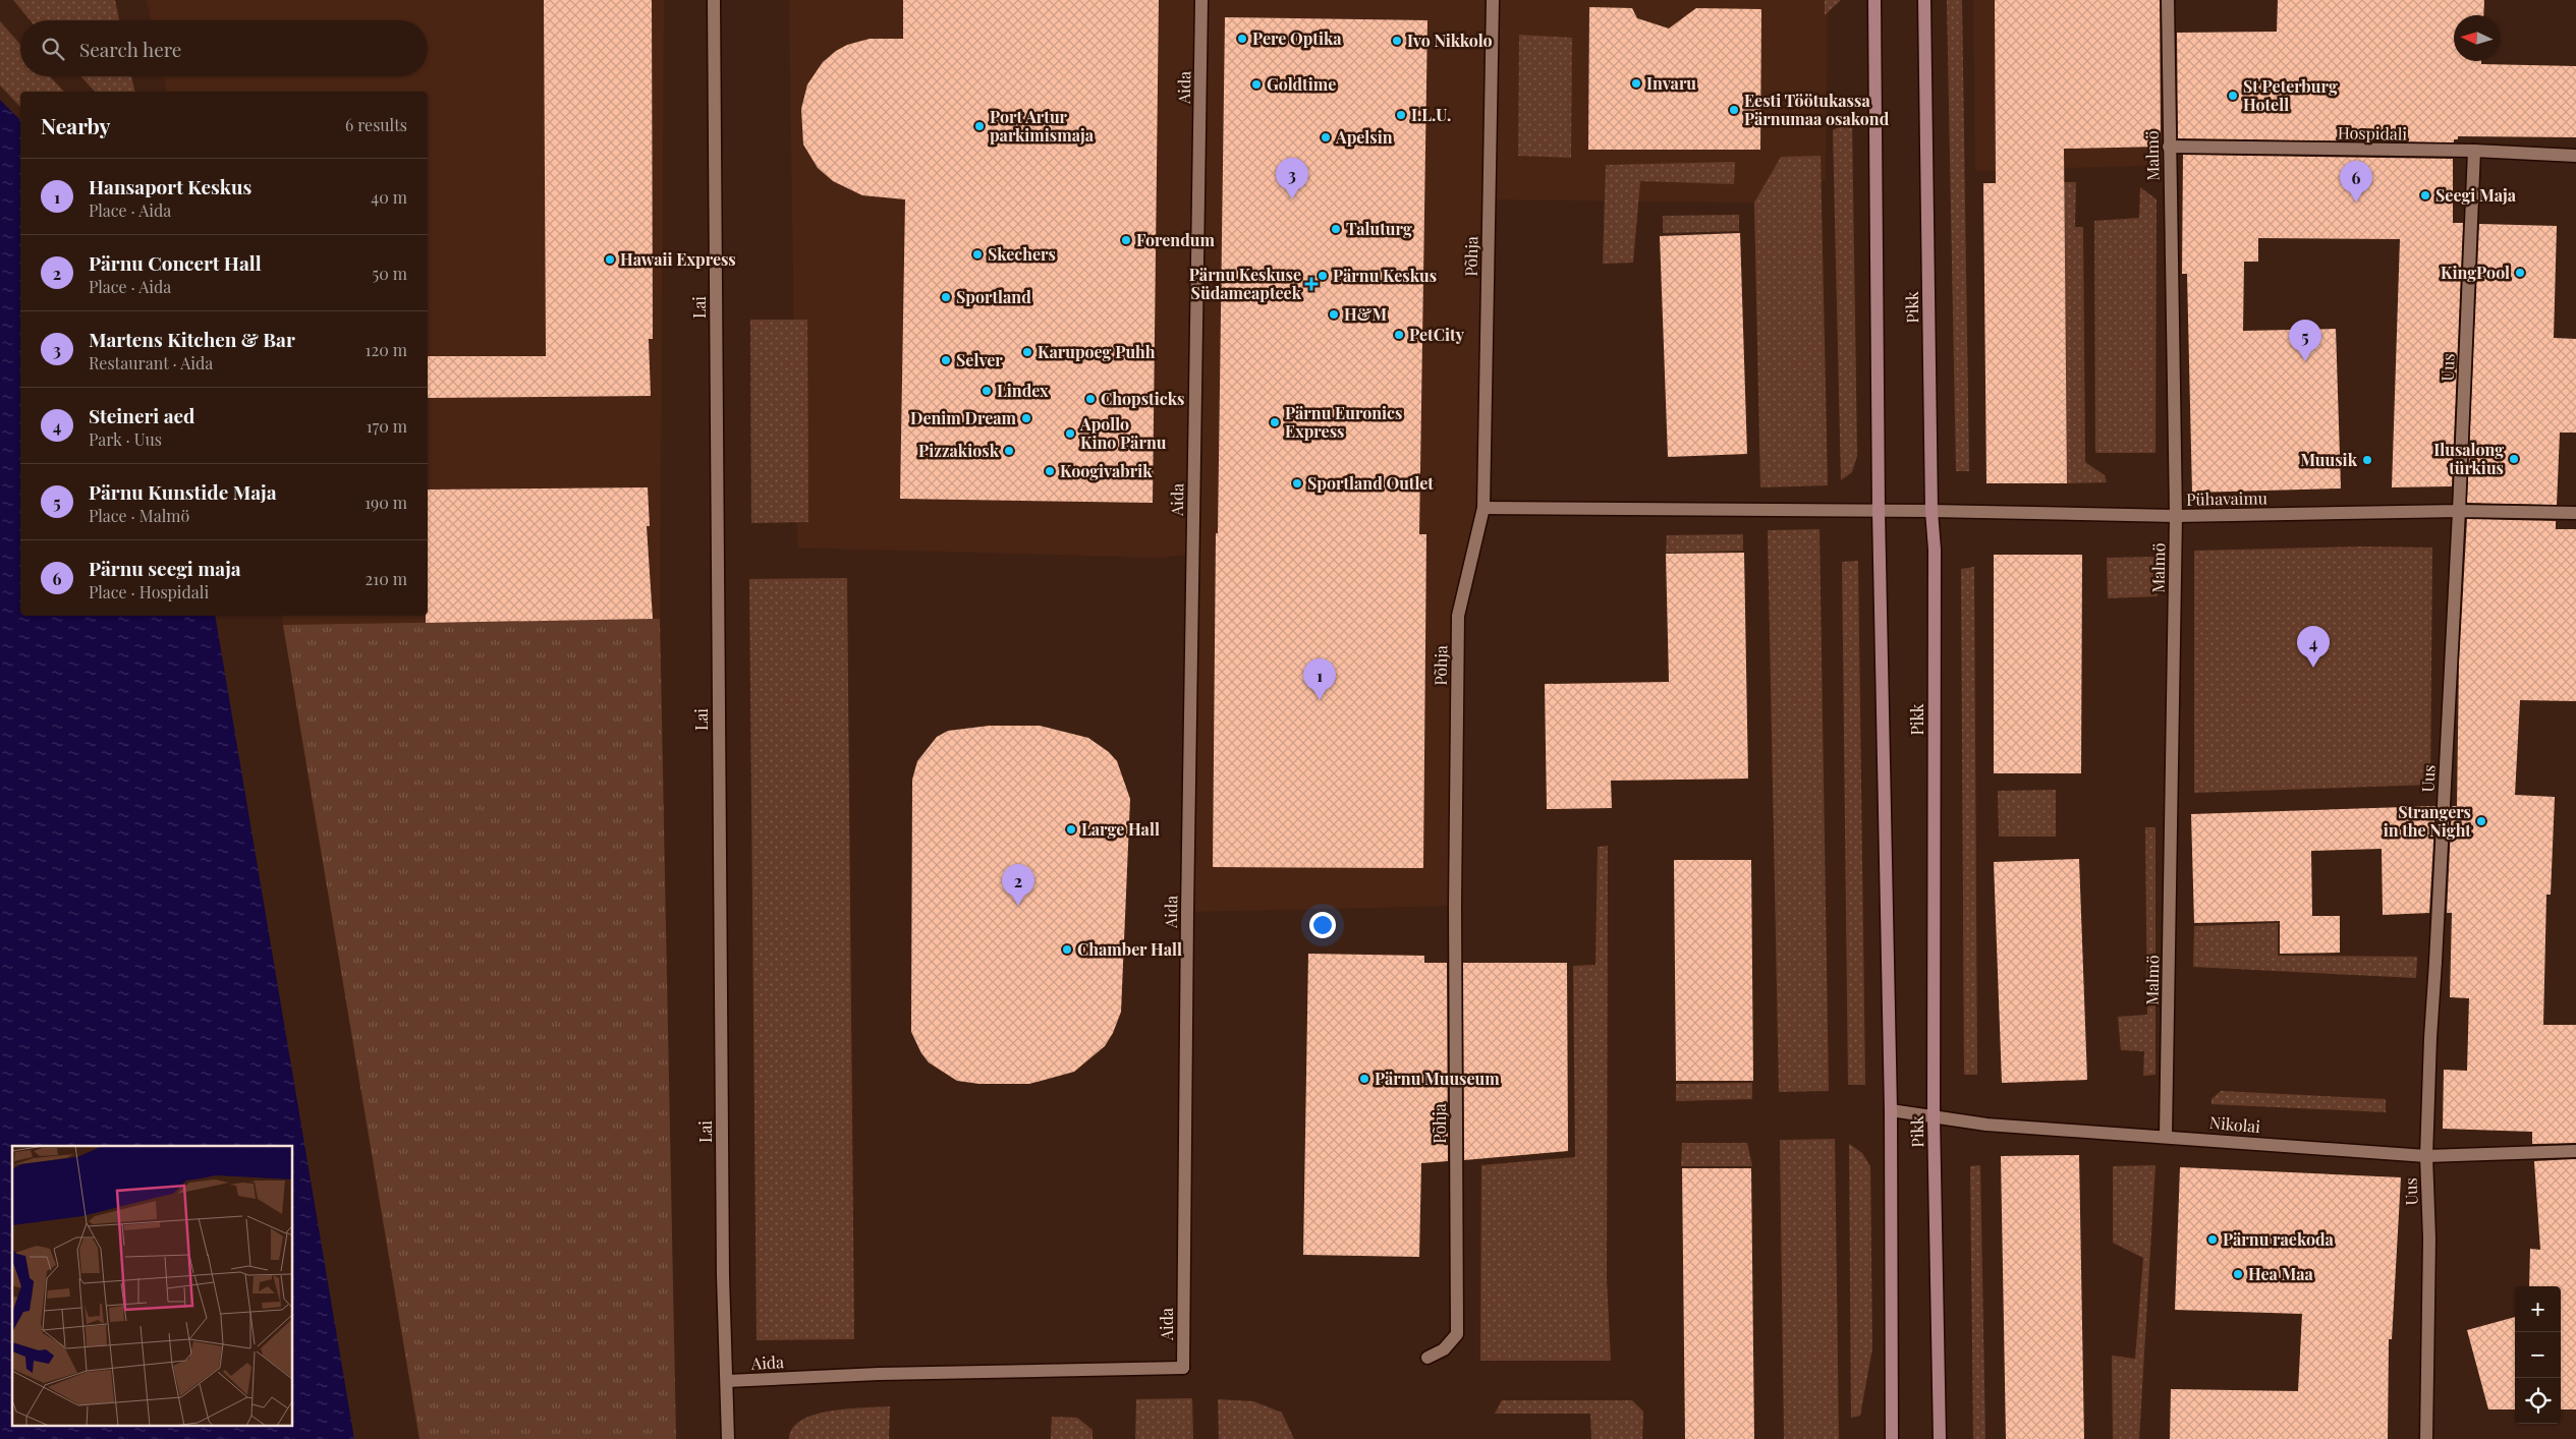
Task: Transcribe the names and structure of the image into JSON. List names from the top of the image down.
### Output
{
  "streets": {
    "main road": ["Pikk"],
    "street": [
      "Aida",
      "Hospidali",
      "Malmö",
      "Põhja",
      "Lai",
      "Uus",
      "Pühavaimu",
      "Nikolai"
    ]
  },
  "crossings": [
    ["Aida", "Lai"],
    ["Hospidali", "Malmö"],
    ["Hospidali", "Uus"],
    ["Malmö", "Pühavaimu"],
    ["Malmö", "Nikolai"],
    ["Põhja", "Pühavaimu"],
    ["Pikk", "Pühavaimu"],
    ["Pikk", "Nikolai"],
    ["Uus", "Pühavaimu"],
    ["Uus", "Nikolai"]
  ],
  "places": {
    "other": [
      "Pere Optika",
      "Ivo Nikkolo",
      "Invaru",
      "Goldtime",
      "St Peterburg Hotell",
      "Eesti Töötukassa Pärnumaa osakond",
      "I.L.U.",
      "Port Artur parkimismaja",
      "Apelsin",
      "Seegi Maja",
      "Taluturg",
      "Forendum",
      "Skechers",
      "Hawaii Express",
      "KingPool",
      "Pärnu Keskus",
      "Sportland",
      "H&M",
      "PetCity",
      "Karupoeg Puhh",
      "Selver",
      "Lindex",
      "Chopsticks",
      "Denim Dream",
      "Pärnu Euronics Express",
      "Apollo Kino Pärnu",
      "Pizzakiosk",
      "Ilusalong türkius",
      "Muusik",
      "Koogivabrik",
      "Sportland Outlet",
      "Strangers in the Night",
      "Large Hall",
      "Chamber Hall",
      "Pärnu Muuseum",
      "Pärnu raekoda",
      "Hea Maa"
    ],
    "health": ["Pärnu Keskuse Südameapteek"]
  },
  "north": "left",
  "page": {
    "search": "Search here",
    "heading": ["Nearby", "6 results"],
    "pins": [
      "3",
      "6",
      "5",
      "4",
      "1",
      "2"
    ],
    "list": [
      {
        "mark": "1",
        "name": "Hansaport Keskus",
        "note": "Place · Aida",
        "value": "40 m"
      },
      {
        "mark": "2",
        "name": "Pärnu Concert Hall",
        "note": "Place · Aida",
        "value": "50 m"
      },
      {
        "mark": "3",
        "name": "Martens Kitchen & Bar",
        "note": "Restaurant · Aida",
        "value": "120 m"
      },
      {
        "mark": "4",
        "name": "Steineri aed",
        "note": "Park · Uus",
        "value": "170 m"
      },
      {
        "mark": "5",
        "name": "Pärnu Kunstide Maja",
        "note": "Place · Malmö",
        "value": "190 m"
      },
      {
        "mark": "6",
        "name": "Pärnu seegi maja",
        "note": "Place · Hospidali",
        "value": "210 m"
      }
    ],
    "map_buttons": ["+", "−"]
  }
}
